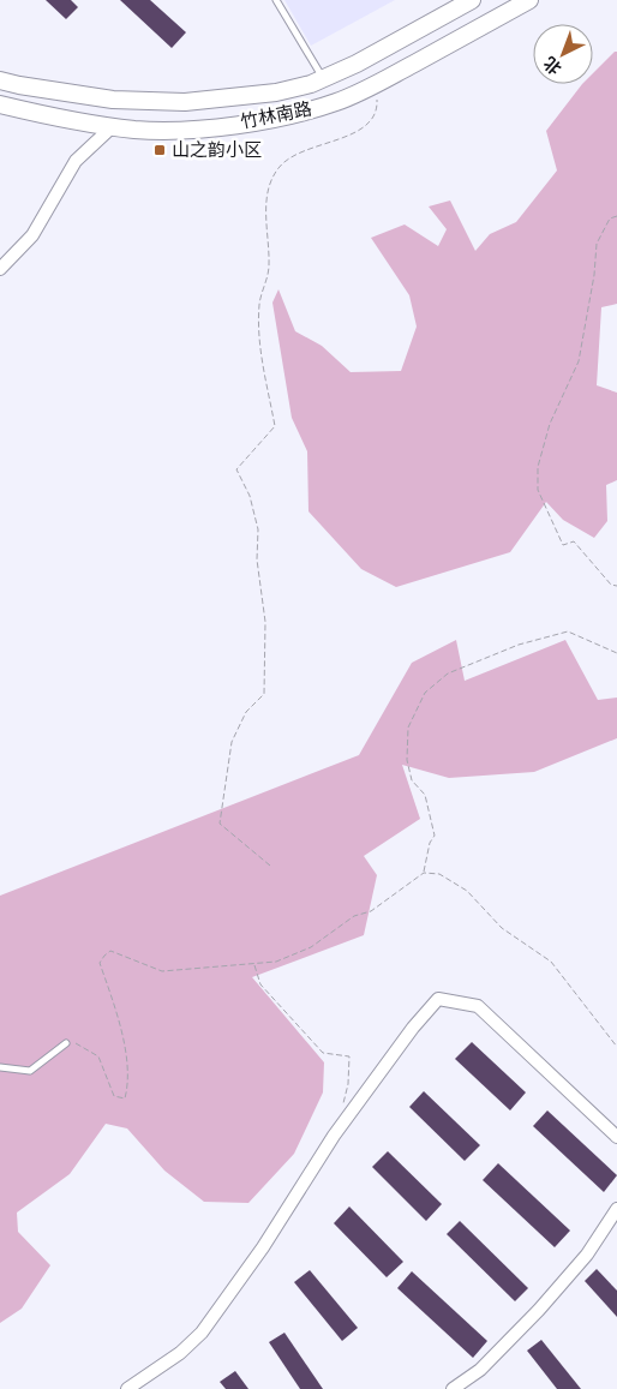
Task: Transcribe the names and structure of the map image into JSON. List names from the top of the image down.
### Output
{
  "streets": {
    "street": ["竹林南路"]
  },
  "places": {
    "transit": ["山之韵小区"]
  },
  "north": "bottom left"
}
